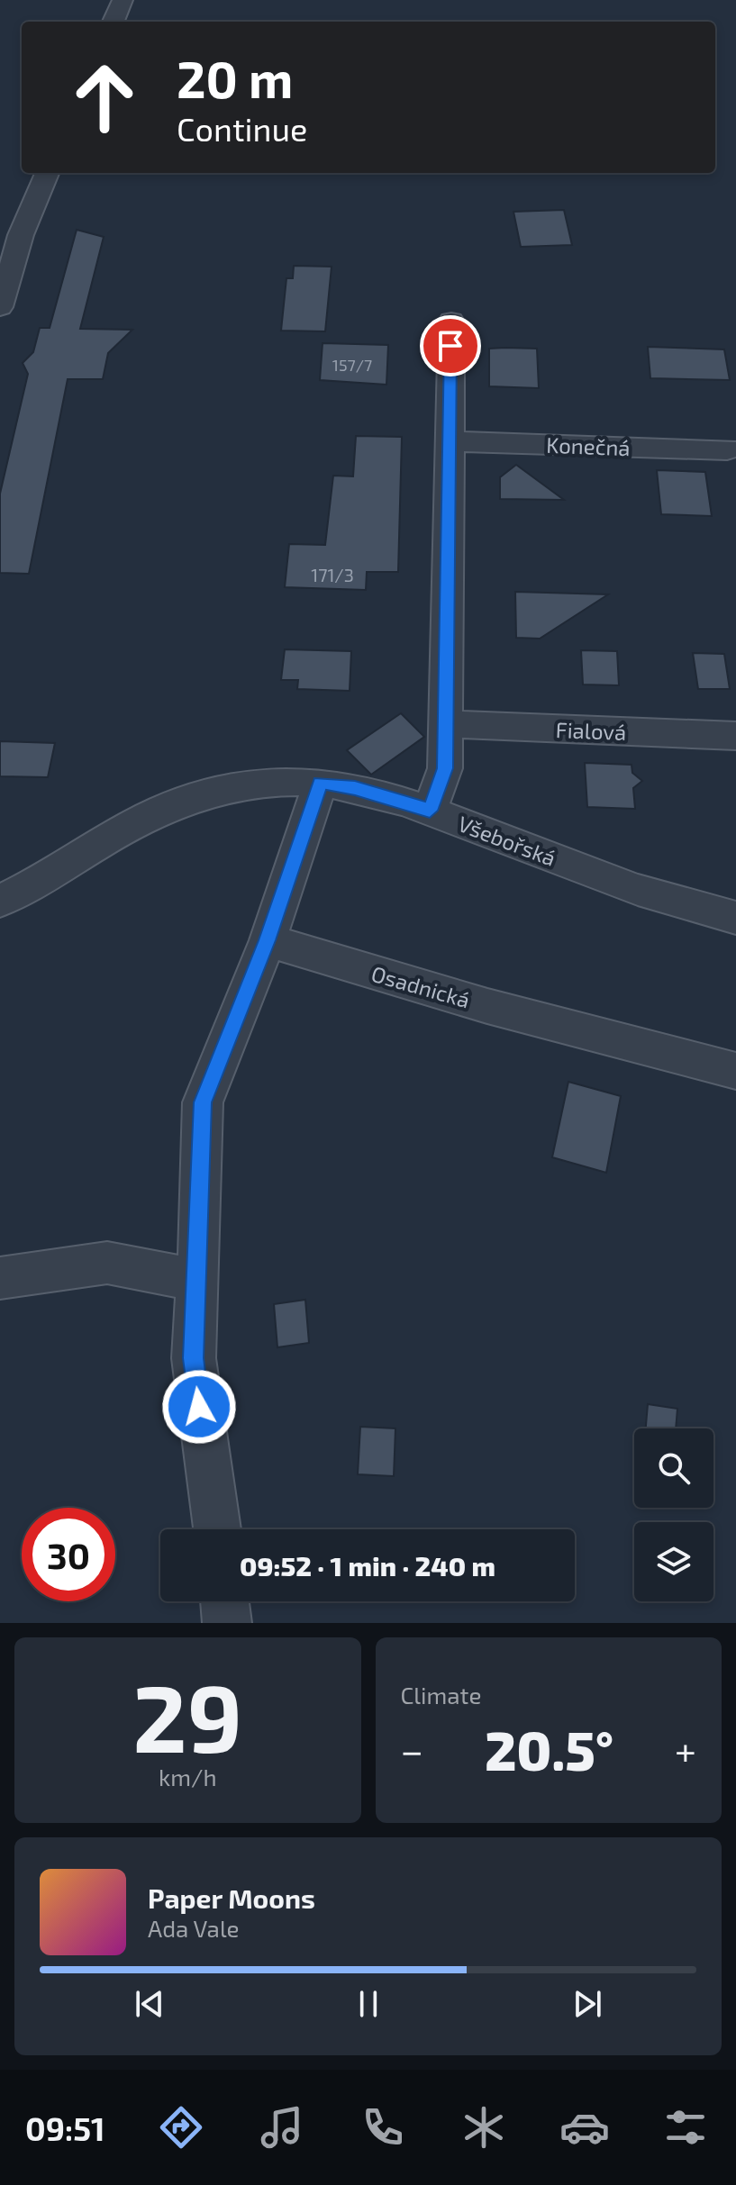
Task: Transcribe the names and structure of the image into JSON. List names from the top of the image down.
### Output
{
  "streets": {
    "street": [
      "Konečná",
      "Fialová",
      "Všebořská",
      "Osadnická"
    ]
  },
  "house_numbers": ["157/7", "171/3"],
  "page": {
    "turn": ["20 m", "Continue"],
    "limit": "30",
    "trip": "09:52 · 1 min · 240 m",
    "tile": [
      ["29", "km/h"],
      "Climate"
    ],
    "heat": ["−", "20.5°", "+"],
    "song": ["Paper Moons", "Ada Vale"],
    "tabs": "09:51"
  }
}
